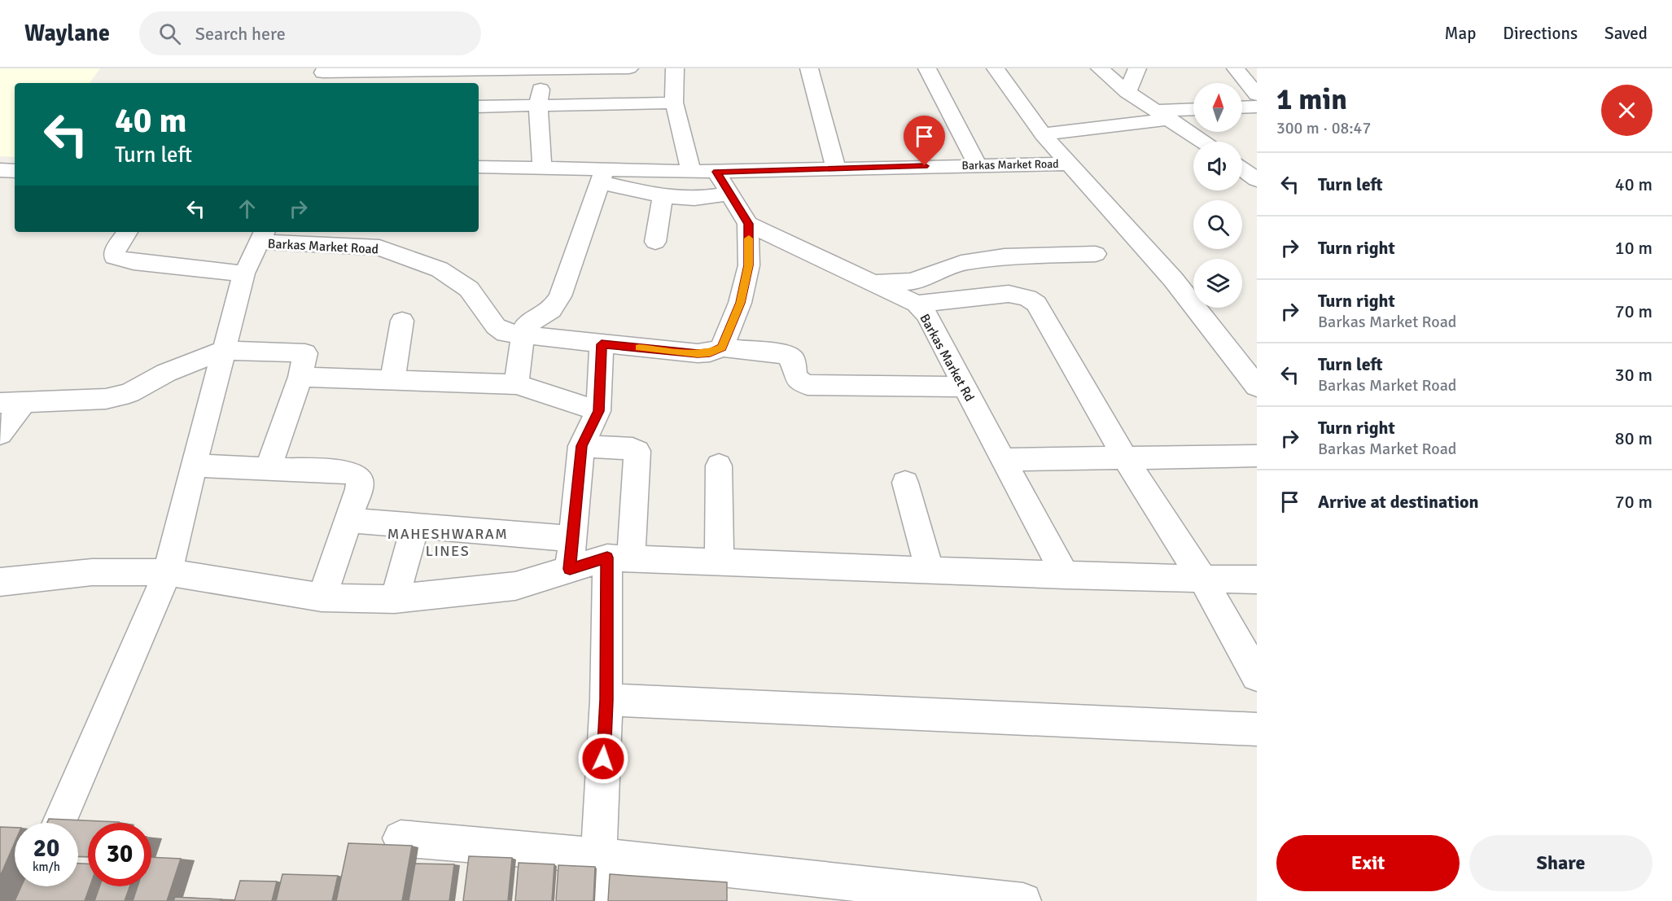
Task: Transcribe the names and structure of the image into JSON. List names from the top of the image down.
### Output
{
  "streets": {
    "street": ["Barkas Market Road", "Barkas Market Rd"]
  },
  "crossings": [
    ["Barkas Market Road", "Barkas Market Rd"]
  ],
  "districts": ["MAHESHWARAM LINES"],
  "north": "top",
  "page": {
    "header": "Waylane",
    "search": "Search here",
    "nav": ["Map", "Directions", "Saved"],
    "heading": ["1 min", "300 m · 08:47"],
    "turn": ["40 m", "Turn left"],
    "list": [
      {
        "name": "Turn left",
        "value": "40 m"
      },
      {
        "name": "Turn right",
        "value": "10 m"
      },
      {
        "name": "Turn right",
        "note": "Barkas Market Road",
        "value": "70 m"
      },
      {
        "name": "Turn left",
        "note": "Barkas Market Road",
        "value": "30 m"
      },
      {
        "name": "Turn right",
        "note": "Barkas Market Road",
        "value": "80 m"
      },
      {
        "name": "Arrive at destination",
        "value": "70 m"
      }
    ],
    "speed": "20 km/h",
    "limit": "30",
    "buttons": ["Exit", "Share"]
  }
}
